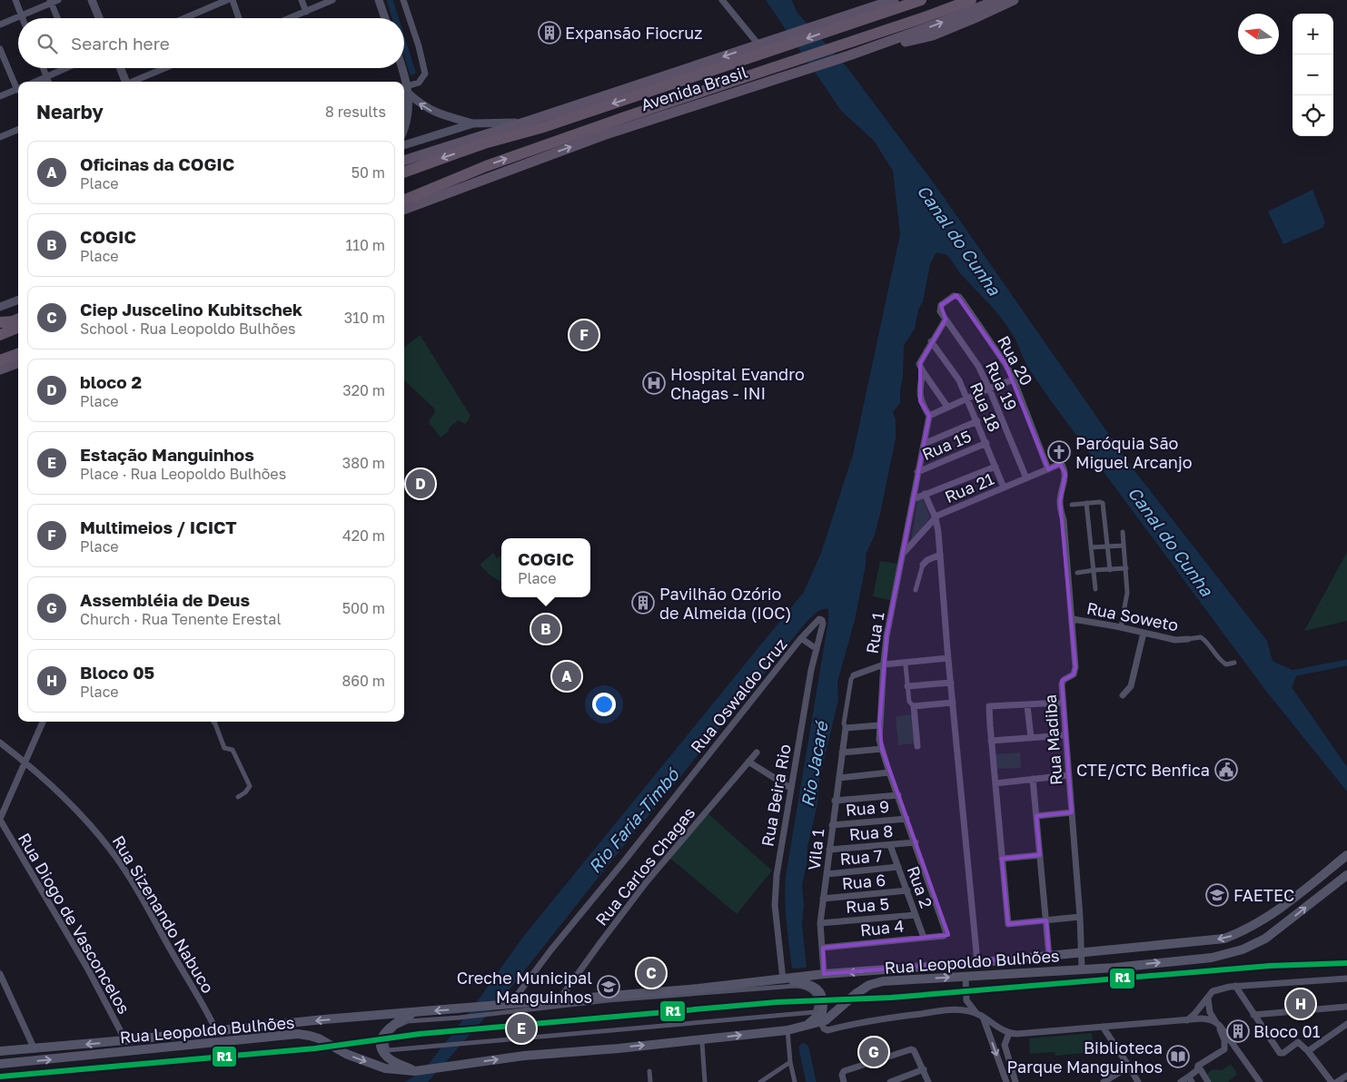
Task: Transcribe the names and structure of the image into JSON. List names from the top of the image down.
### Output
{
  "streets": {
    "highway": ["Avenida Brasil"],
    "main road": ["Rua Leopoldo Bulhões"],
    "street": [
      "Rua 20",
      "Rua 19",
      "Rua 18",
      "Rua 15",
      "Rua 21",
      "Rua Soweto",
      "Rua 1",
      "Rua Oswaldo Cruz",
      "Rua Madiba",
      "Rua Beira Rio",
      "Rua 9",
      "Rua 8",
      "Vila 1",
      "Rua 7",
      "Rua Carlos Chagas",
      "Rua 6",
      "Rua 2",
      "Rua 5",
      "Rua Sizenando Nabuco",
      "Rua Diogo de Vasconcelos",
      "Rua 4"
    ]
  },
  "crossings": [
    ["Rua 20", "Rua 19"],
    ["Rua 20", "Rua 21"],
    ["Rua 19", "Rua 21"],
    ["Rua 18", "Rua 15"],
    ["Rua 18", "Rua 21"],
    ["Rua 15", "Rua 1"],
    ["Rua 21", "Rua 1"],
    ["Rua 21", "Rua Madiba"],
    ["Rua Soweto", "Rua Madiba"],
    ["Rua 1", "Rua 9"],
    ["Rua 1", "Rua 8"],
    ["Rua 1", "Rua 4"],
    ["Rua Oswaldo Cruz", "Rua Beira Rio"],
    ["Rua Oswaldo Cruz", "Rua Leopoldo Bulhões"],
    ["Rua Madiba", "Rua Leopoldo Bulhões"],
    ["Rua Beira Rio", "Rua Leopoldo Bulhões"],
    ["Rua 9", "Vila 1"],
    ["Rua 8", "Vila 1"],
    ["Rua 8", "Rua 2"],
    ["Vila 1", "Rua 7"],
    ["Vila 1", "Rua 6"],
    ["Vila 1", "Rua 5"],
    ["Vila 1", "Rua 4"],
    ["Vila 1", "Rua Leopoldo Bulhões"],
    ["Rua 7", "Rua 2"],
    ["Rua Carlos Chagas", "Rua Leopoldo Bulhões"],
    ["Rua 6", "Rua 2"],
    ["Rua 2", "Rua 5"],
    ["Rua 2", "Rua 4"],
    ["Rua Sizenando Nabuco", "Rua Leopoldo Bulhões"],
    ["Rua Diogo de Vasconcelos", "Rua Leopoldo Bulhões"]
  ],
  "water": ["Canal do Cunha", "Rio Jacaré", "Rio Faria-Timbó"],
  "places": {
    "building": ["Expansão Fiocruz", "Pavilhão Ozório de Almeida (IOC)", "Bloco 01"],
    "hospital": ["Hospital Evandro Chagas - INI"],
    "church": ["Paróquia São Miguel Arcanjo"],
    "public building": ["CTE/CTC Benfica"],
    "school or university": ["FAETEC", "Creche Municipal Manguinhos"],
    "library": ["Biblioteca Parque Manguinhos"]
  },
  "lines": ["transit line R1"],
  "north": "left",
  "page": {
    "map_buttons": ["+", "−"],
    "search": "Search here",
    "heading": ["Nearby", "8 results"],
    "list": [
      {
        "mark": "A",
        "name": "Oficinas da COGIC",
        "note": "Place",
        "value": "50 m"
      },
      {
        "mark": "B",
        "name": "COGIC",
        "note": "Place",
        "value": "110 m"
      },
      {
        "mark": "C",
        "name": "Ciep Juscelino Kubitschek",
        "note": "School · Rua Leopoldo Bulhões",
        "value": "310 m"
      },
      {
        "mark": "D",
        "name": "bloco 2",
        "note": "Place",
        "value": "320 m"
      },
      {
        "mark": "E",
        "name": "Estação Manguinhos",
        "note": "Place · Rua Leopoldo Bulhões",
        "value": "380 m"
      },
      {
        "mark": "F",
        "name": "Multimeios / ICICT",
        "note": "Place",
        "value": "420 m"
      },
      {
        "mark": "G",
        "name": "Assembléia de Deus",
        "note": "Church · Rua Tenente Erestal",
        "value": "500 m"
      },
      {
        "mark": "H",
        "name": "Bloco 05",
        "note": "Place",
        "value": "860 m"
      }
    ],
    "pins": [
      "F",
      "D",
      "B",
      "A",
      "C",
      "H",
      "E",
      "G"
    ],
    "popup": ["COGIC", "Place"]
  }
}
